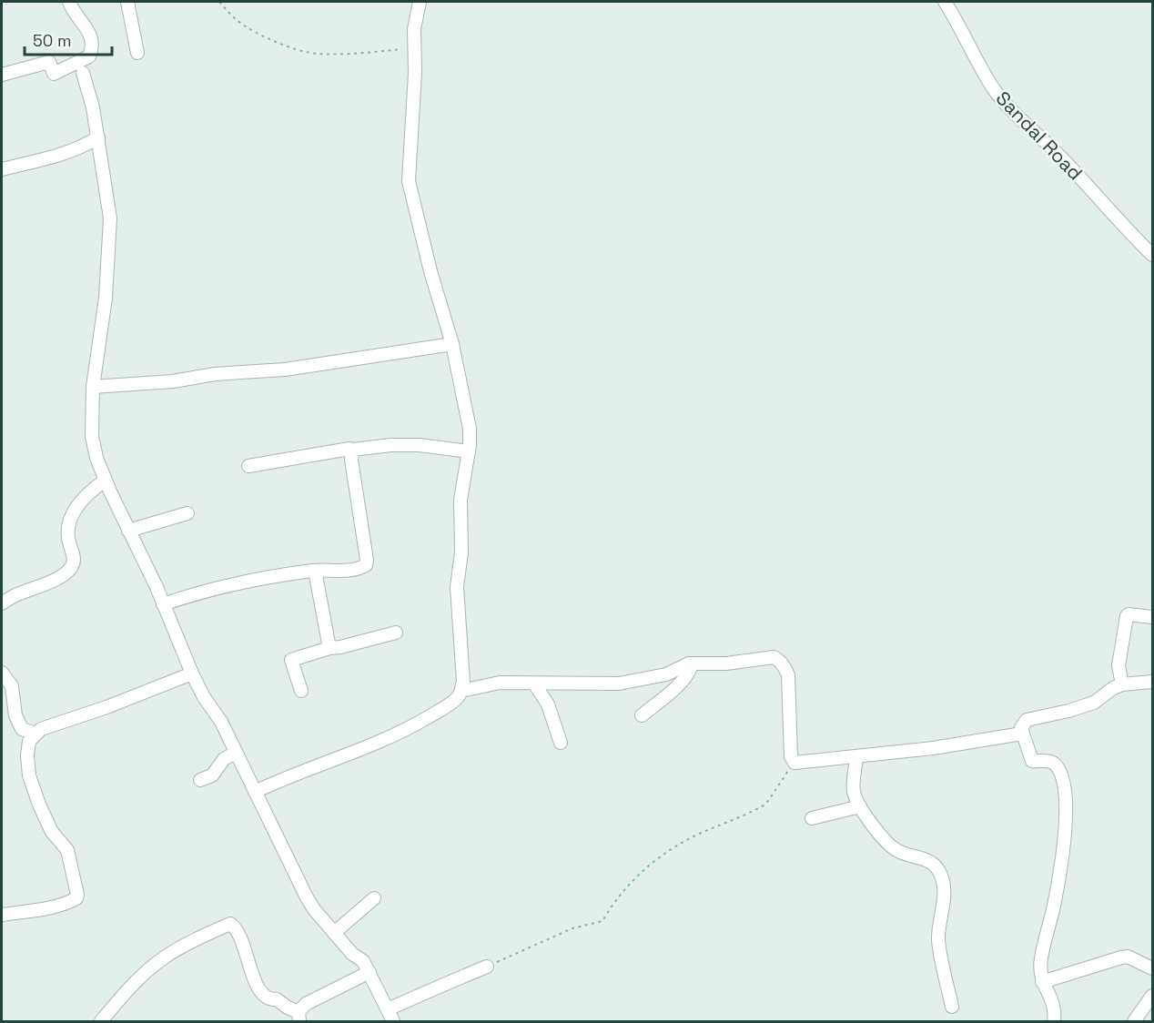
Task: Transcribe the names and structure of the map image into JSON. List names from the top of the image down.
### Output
{
  "streets": {
    "street": ["Sandal Road"]
  },
  "scale_bar": "50 m"
}
